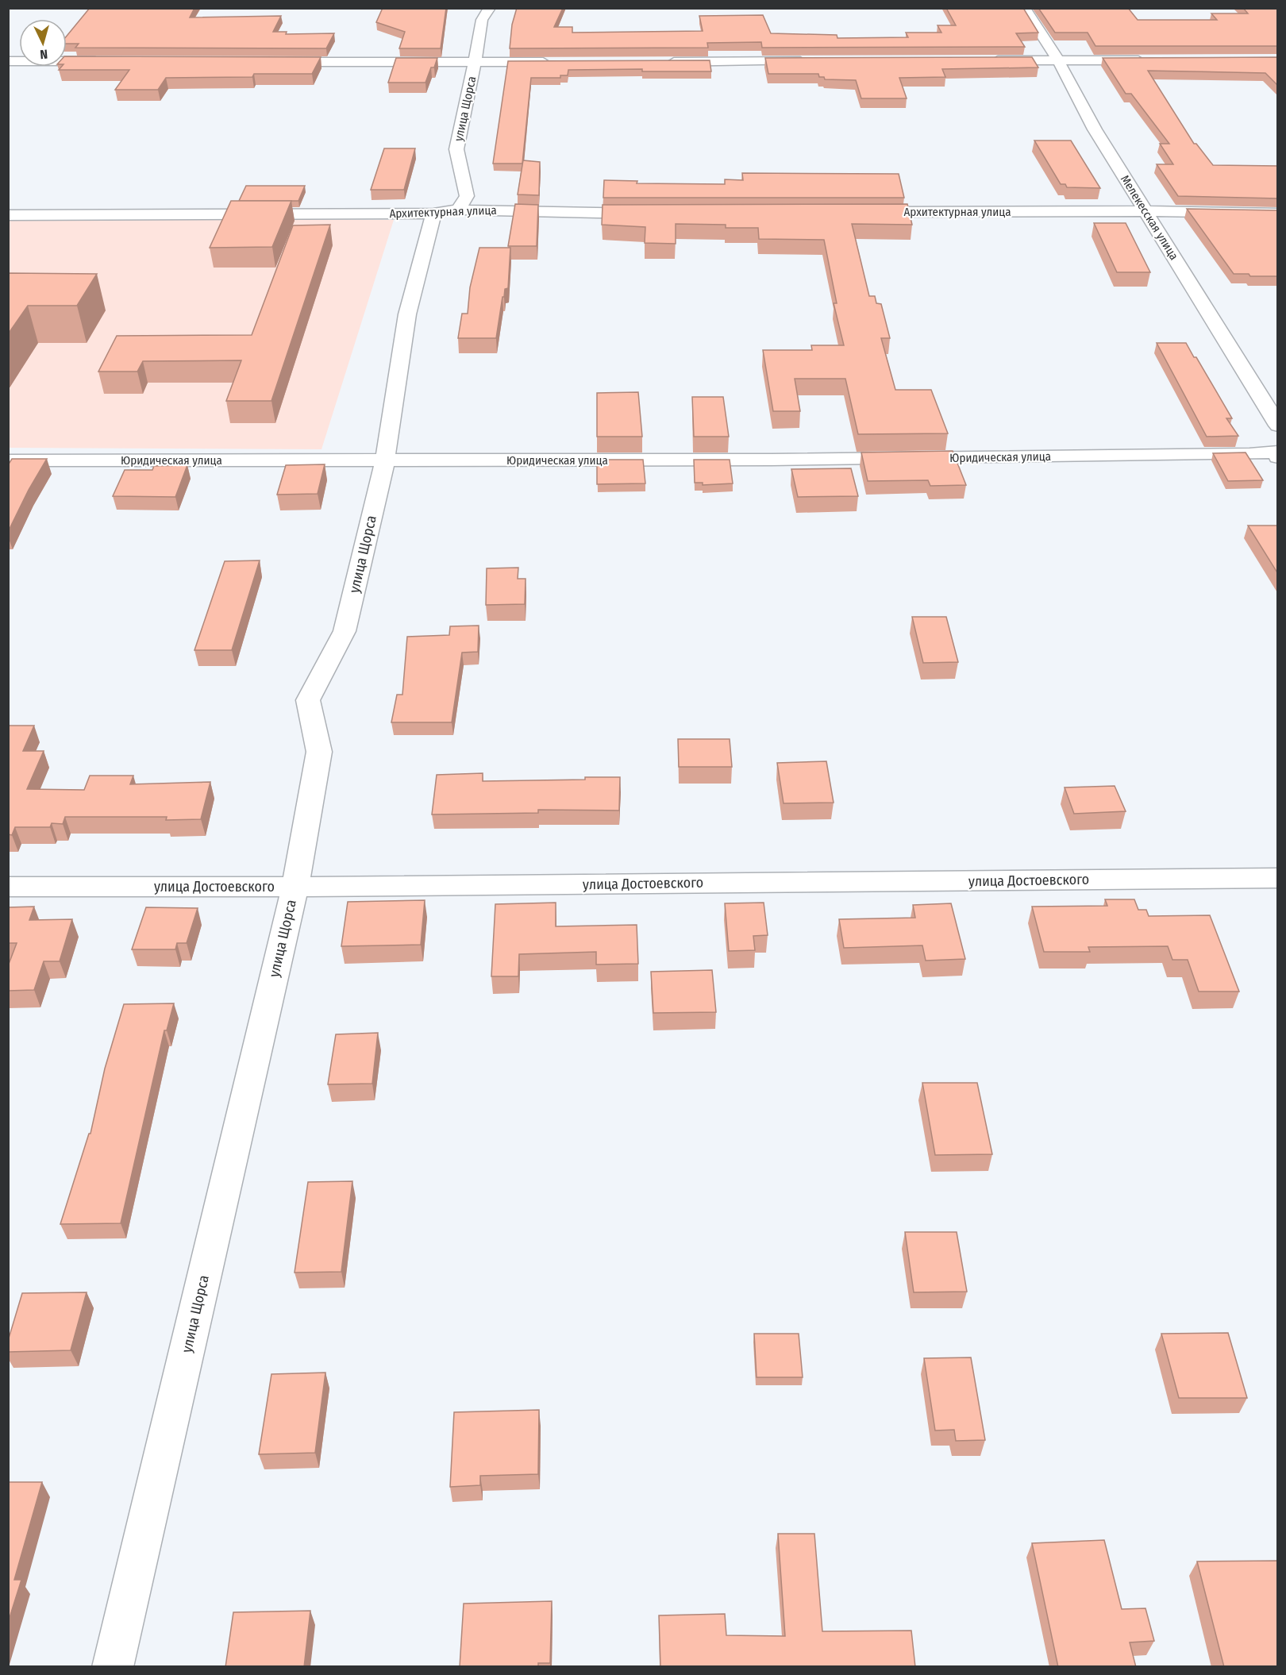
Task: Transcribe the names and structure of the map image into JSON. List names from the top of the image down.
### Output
{
  "streets": {
    "street": [
      "улица Щорса",
      "Архитектурная улица",
      "Мелекесская улица",
      "Юридическая улица",
      "улица Достоевского"
    ]
  },
  "crossings": [
    ["улица Щорса", "Архитектурная улица"],
    ["улица Щорса", "Юридическая улица"],
    ["улица Щорса", "улица Достоевского"],
    ["Архитектурная улица", "Мелекесская улица"]
  ],
  "north": "bottom"
}
